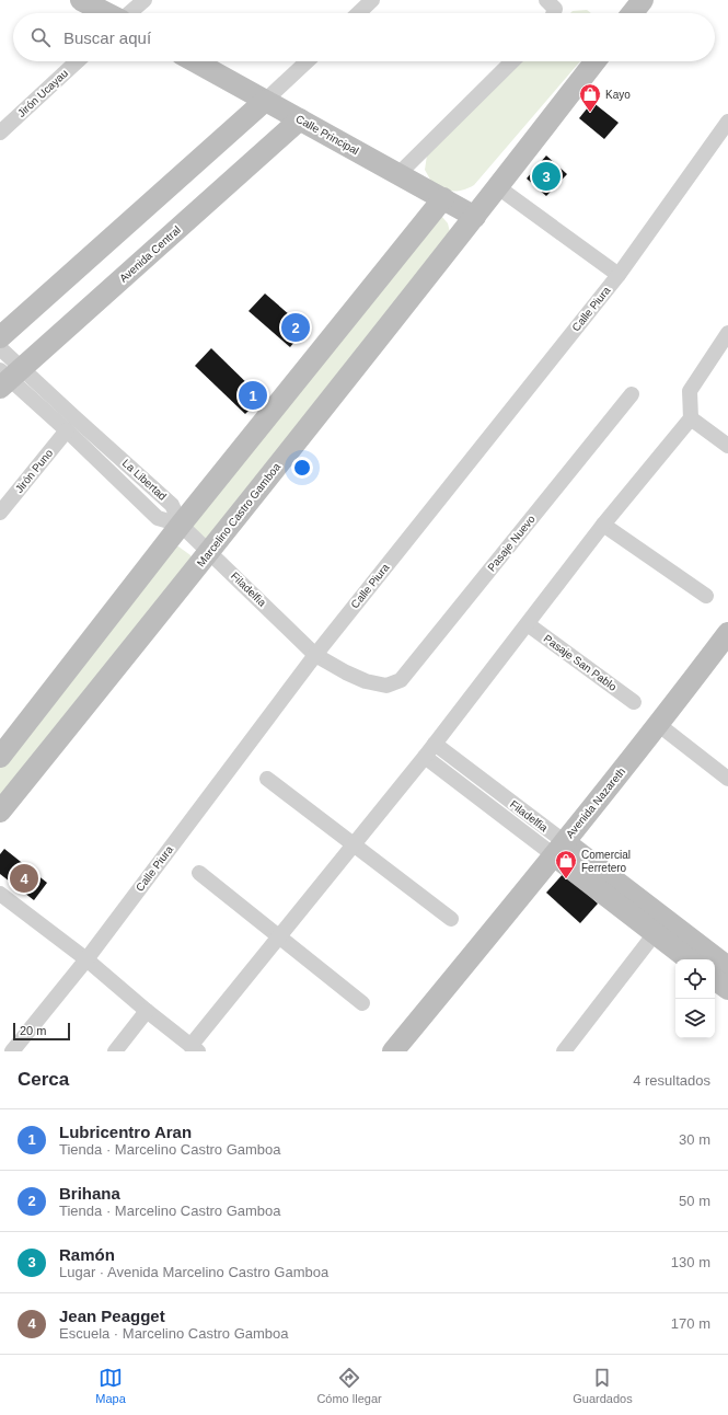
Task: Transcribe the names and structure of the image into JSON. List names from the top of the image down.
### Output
{
  "streets": {
    "main road": [
      "Calle Principal",
      "Avenida Central",
      "Marcelino Castro Gamboa",
      "Filadelfia",
      "Avenida Nazareth"
    ],
    "street": [
      "Jirón Ucayau",
      "Calle Piura",
      "Jirón Puno",
      "La Libertad",
      "Pasaje Nuevo",
      "Pasaje San Pablo"
    ]
  },
  "crossings": [
    ["Calle Principal", "Avenida Central"],
    ["Calle Principal", "Marcelino Castro Gamboa"],
    ["Avenida Central", "La Libertad"],
    ["Calle Piura", "Filadelfia"],
    ["Jirón Puno", "La Libertad"],
    ["La Libertad", "Filadelfia"],
    ["Marcelino Castro Gamboa", "Filadelfia"],
    ["Pasaje Nuevo", "Filadelfia"],
    ["Filadelfia", "Avenida Nazareth"]
  ],
  "places": {
    "shop": ["Kayo", "Comercial Ferretero"]
  },
  "scale_bar": "20 m",
  "page": {
    "search": "Buscar aquí",
    "pins": [
      "3",
      "2",
      "1",
      "4"
    ],
    "scale": "20 m",
    "heading": ["Cerca", "4 resultados"],
    "list": [
      {
        "mark": "1",
        "name": "Lubricentro Aran",
        "note": "Tienda · Marcelino Castro Gamboa",
        "value": "30 m"
      },
      {
        "mark": "2",
        "name": "Brihana",
        "note": "Tienda · Marcelino Castro Gamboa",
        "value": "50 m"
      },
      {
        "mark": "3",
        "name": "Ramón",
        "note": "Lugar · Avenida Marcelino Castro Gamboa",
        "value": "130 m"
      },
      {
        "mark": "4",
        "name": "Jean Peagget",
        "note": "Escuela · Marcelino Castro Gamboa",
        "value": "170 m"
      }
    ],
    "nav": ["Mapa", "Cómo llegar", "Guardados"]
  }
}
